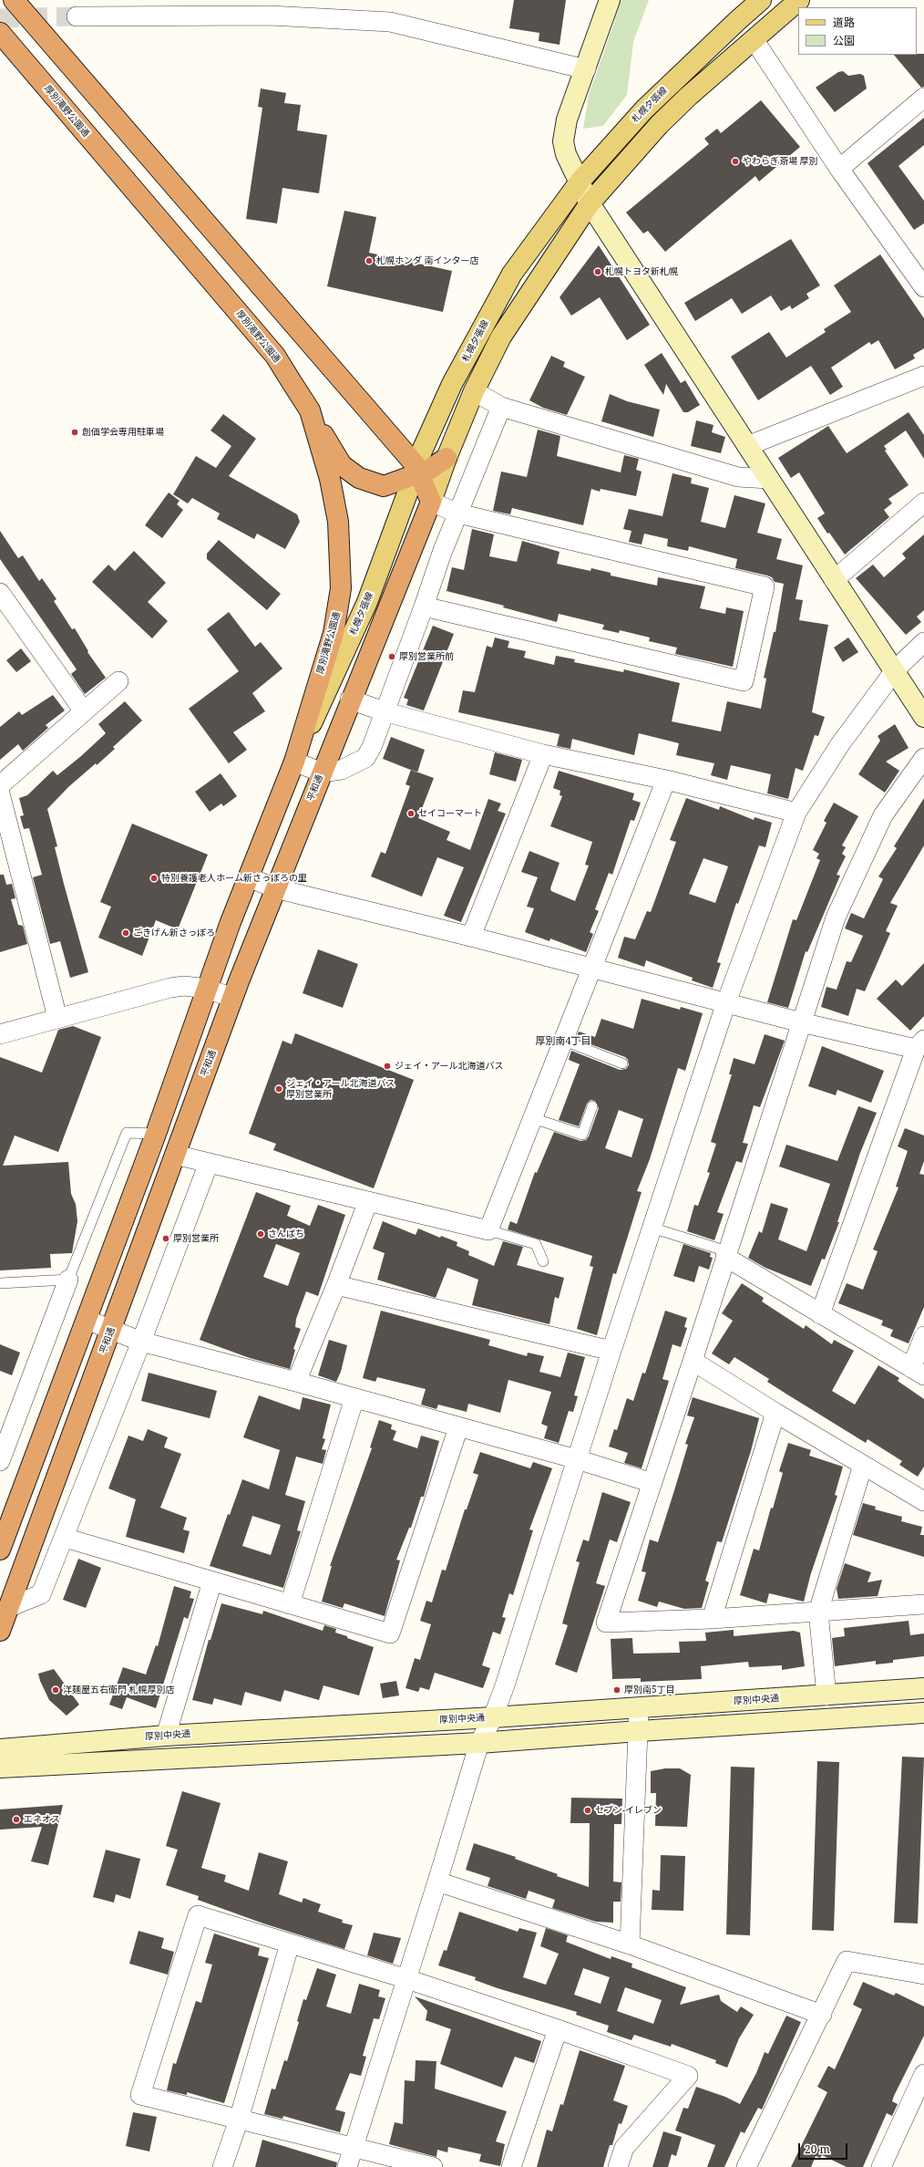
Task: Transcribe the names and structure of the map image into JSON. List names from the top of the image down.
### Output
{
  "streets": {
    "highway": ["厚別滝野公園通", "平和通"],
    "main road": ["札幌夕張線", "厚別中央通"]
  },
  "crossings": [
    ["札幌夕張線", "厚別滝野公園通"]
  ],
  "districts": ["厚別南4丁目"],
  "places": [
    "やわらぎ斎場 厚別",
    "札幌ホンダ 南インター店",
    "札幌トヨタ新札幌",
    "創価学会専用駐車場",
    "厚別営業所前",
    "セイコーマート",
    "特別養護老人ホーム新さっぽろの里",
    "ごきげん新さっぽろ",
    "ジェイ・アール北海道バス",
    "ジェイ・アール北海道バス 厚別営業所",
    "さんぱち",
    "厚別営業所",
    "洋麺屋五右衛門 札幌厚別店",
    "厚別南5丁目",
    "セブン-イレブン",
    "エネオス"
  ],
  "legend": ["道路", "公園"],
  "scale_bar": "20 m"
}
